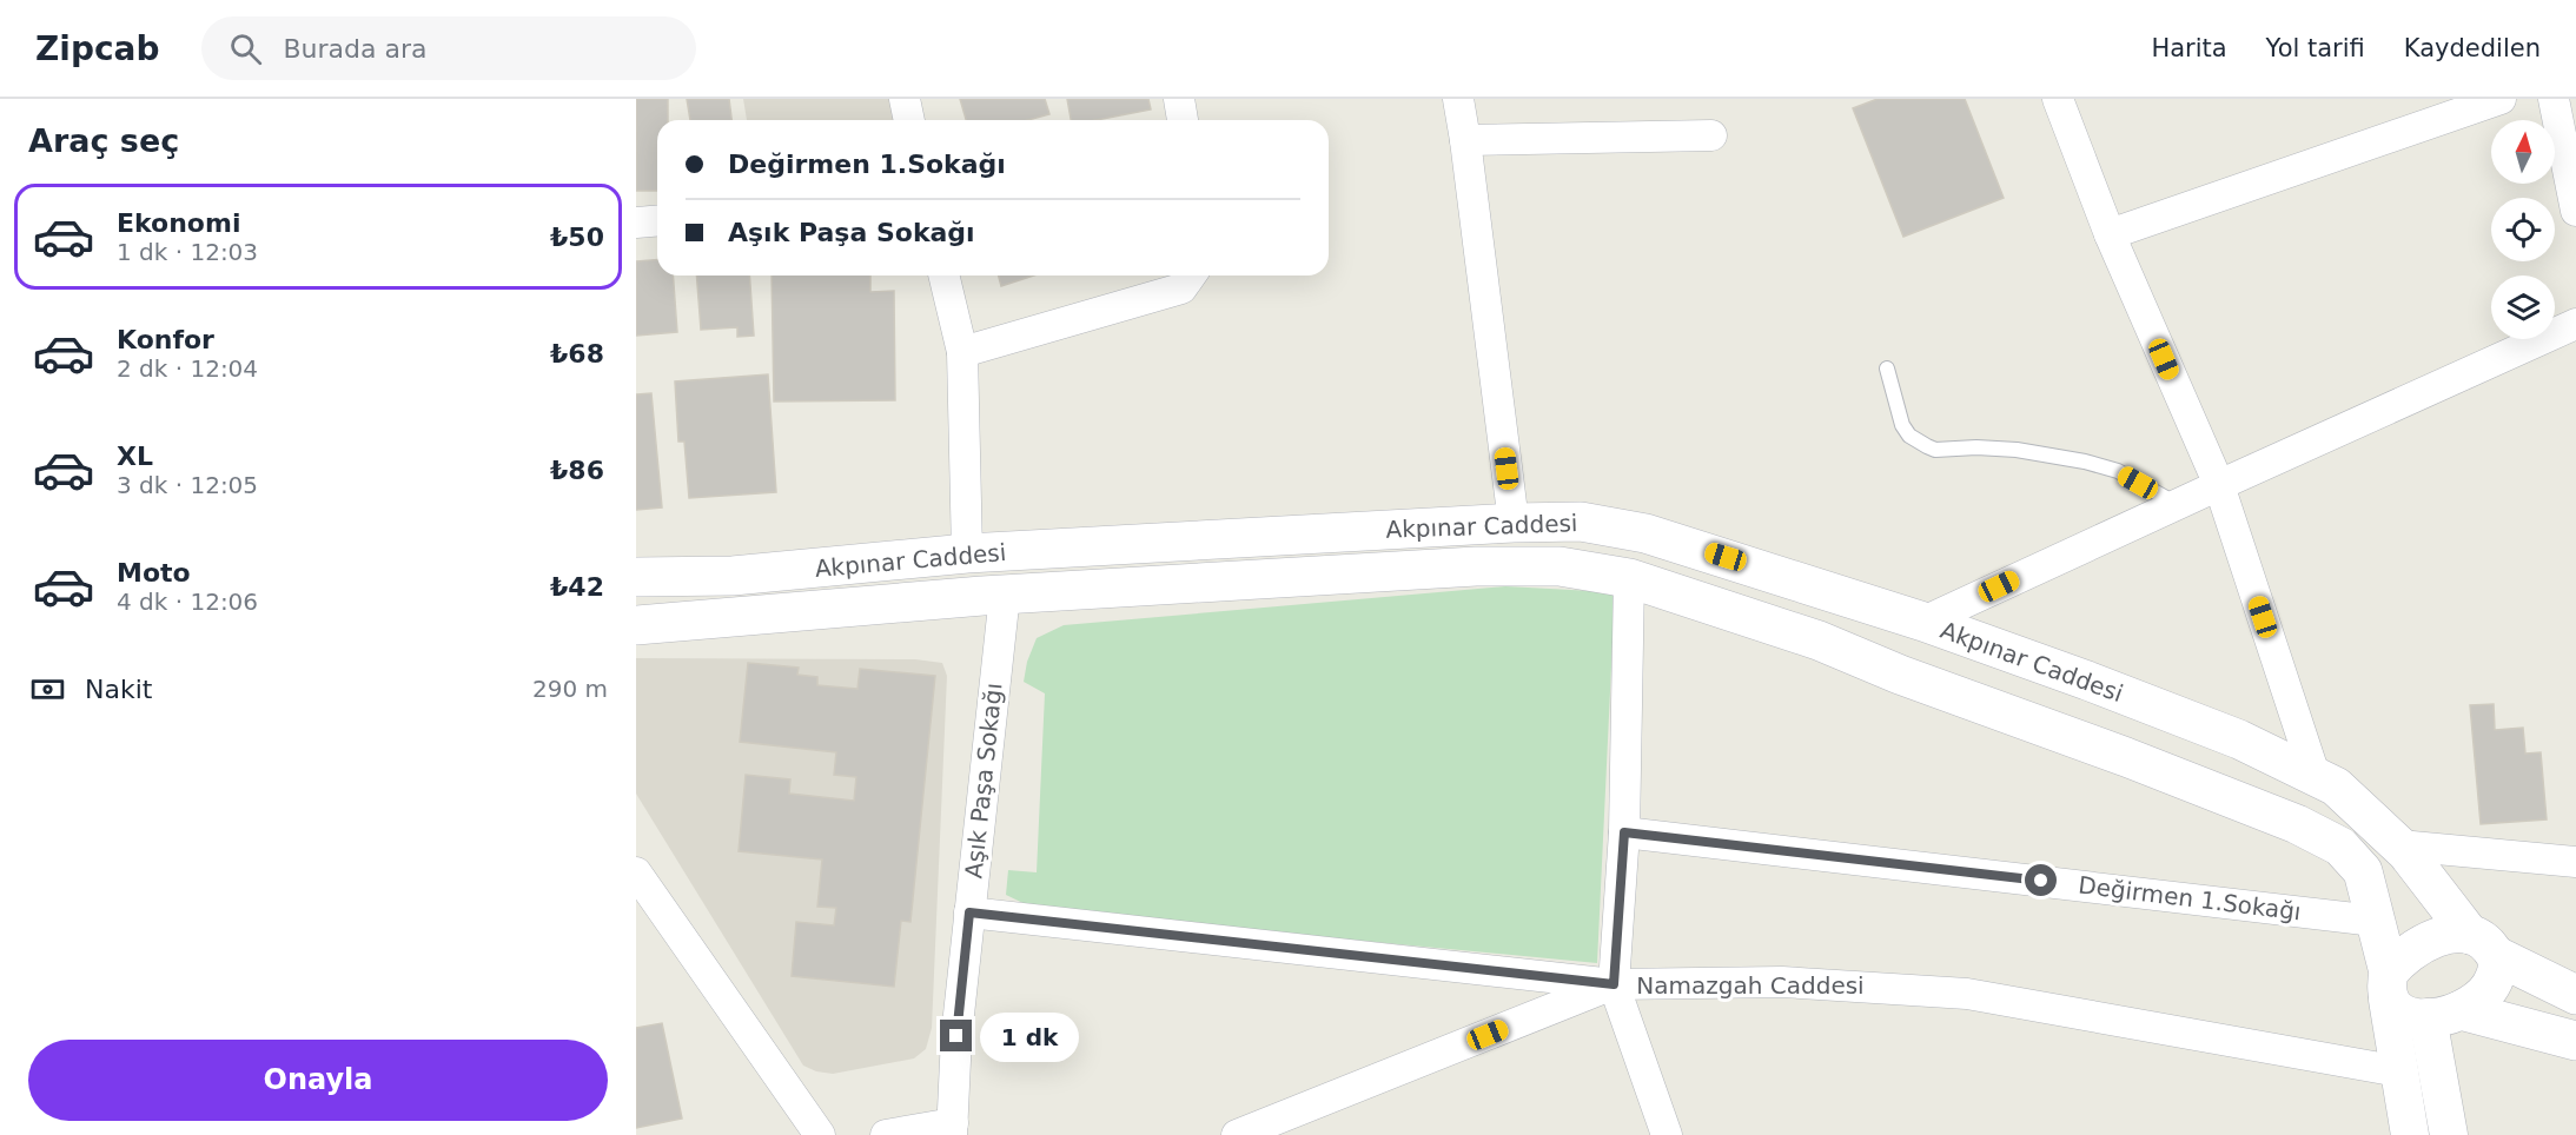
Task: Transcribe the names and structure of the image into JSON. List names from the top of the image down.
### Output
{
  "streets": {
    "main road": ["Akpınar Caddesi"],
    "street": ["Aşık Paşa Sokağı", "Değirmen 1.Sokağı", "Namazgah Caddesi"]
  },
  "crossings": [
    ["Akpınar Caddesi", "Aşık Paşa Sokağı"],
    ["Akpınar Caddesi", "Değirmen 1.Sokağı"],
    ["Aşık Paşa Sokağı", "Namazgah Caddesi"]
  ],
  "north": "top",
  "page": {
    "header": "Zipcab",
    "search": "Burada ara",
    "nav": ["Harita", "Yol tarifi", "Kaydedilen"],
    "heading": "Araç seç",
    "banner": ["Değirmen 1.Sokağı", "Aşık Paşa Sokağı"],
    "list": [
      {
        "name": "Ekonomi",
        "note": "1 dk · 12:03",
        "value": "₺50"
      },
      {
        "name": "Konfor",
        "note": "2 dk · 12:04",
        "value": "₺68"
      },
      {
        "name": "XL",
        "note": "3 dk · 12:05",
        "value": "₺86"
      },
      {
        "name": "Moto",
        "note": "4 dk · 12:06",
        "value": "₺42"
      }
    ],
    "pay": ["Nakit", "290 m"],
    "bubble": "1 dk",
    "buttons": "Onayla"
  }
}
